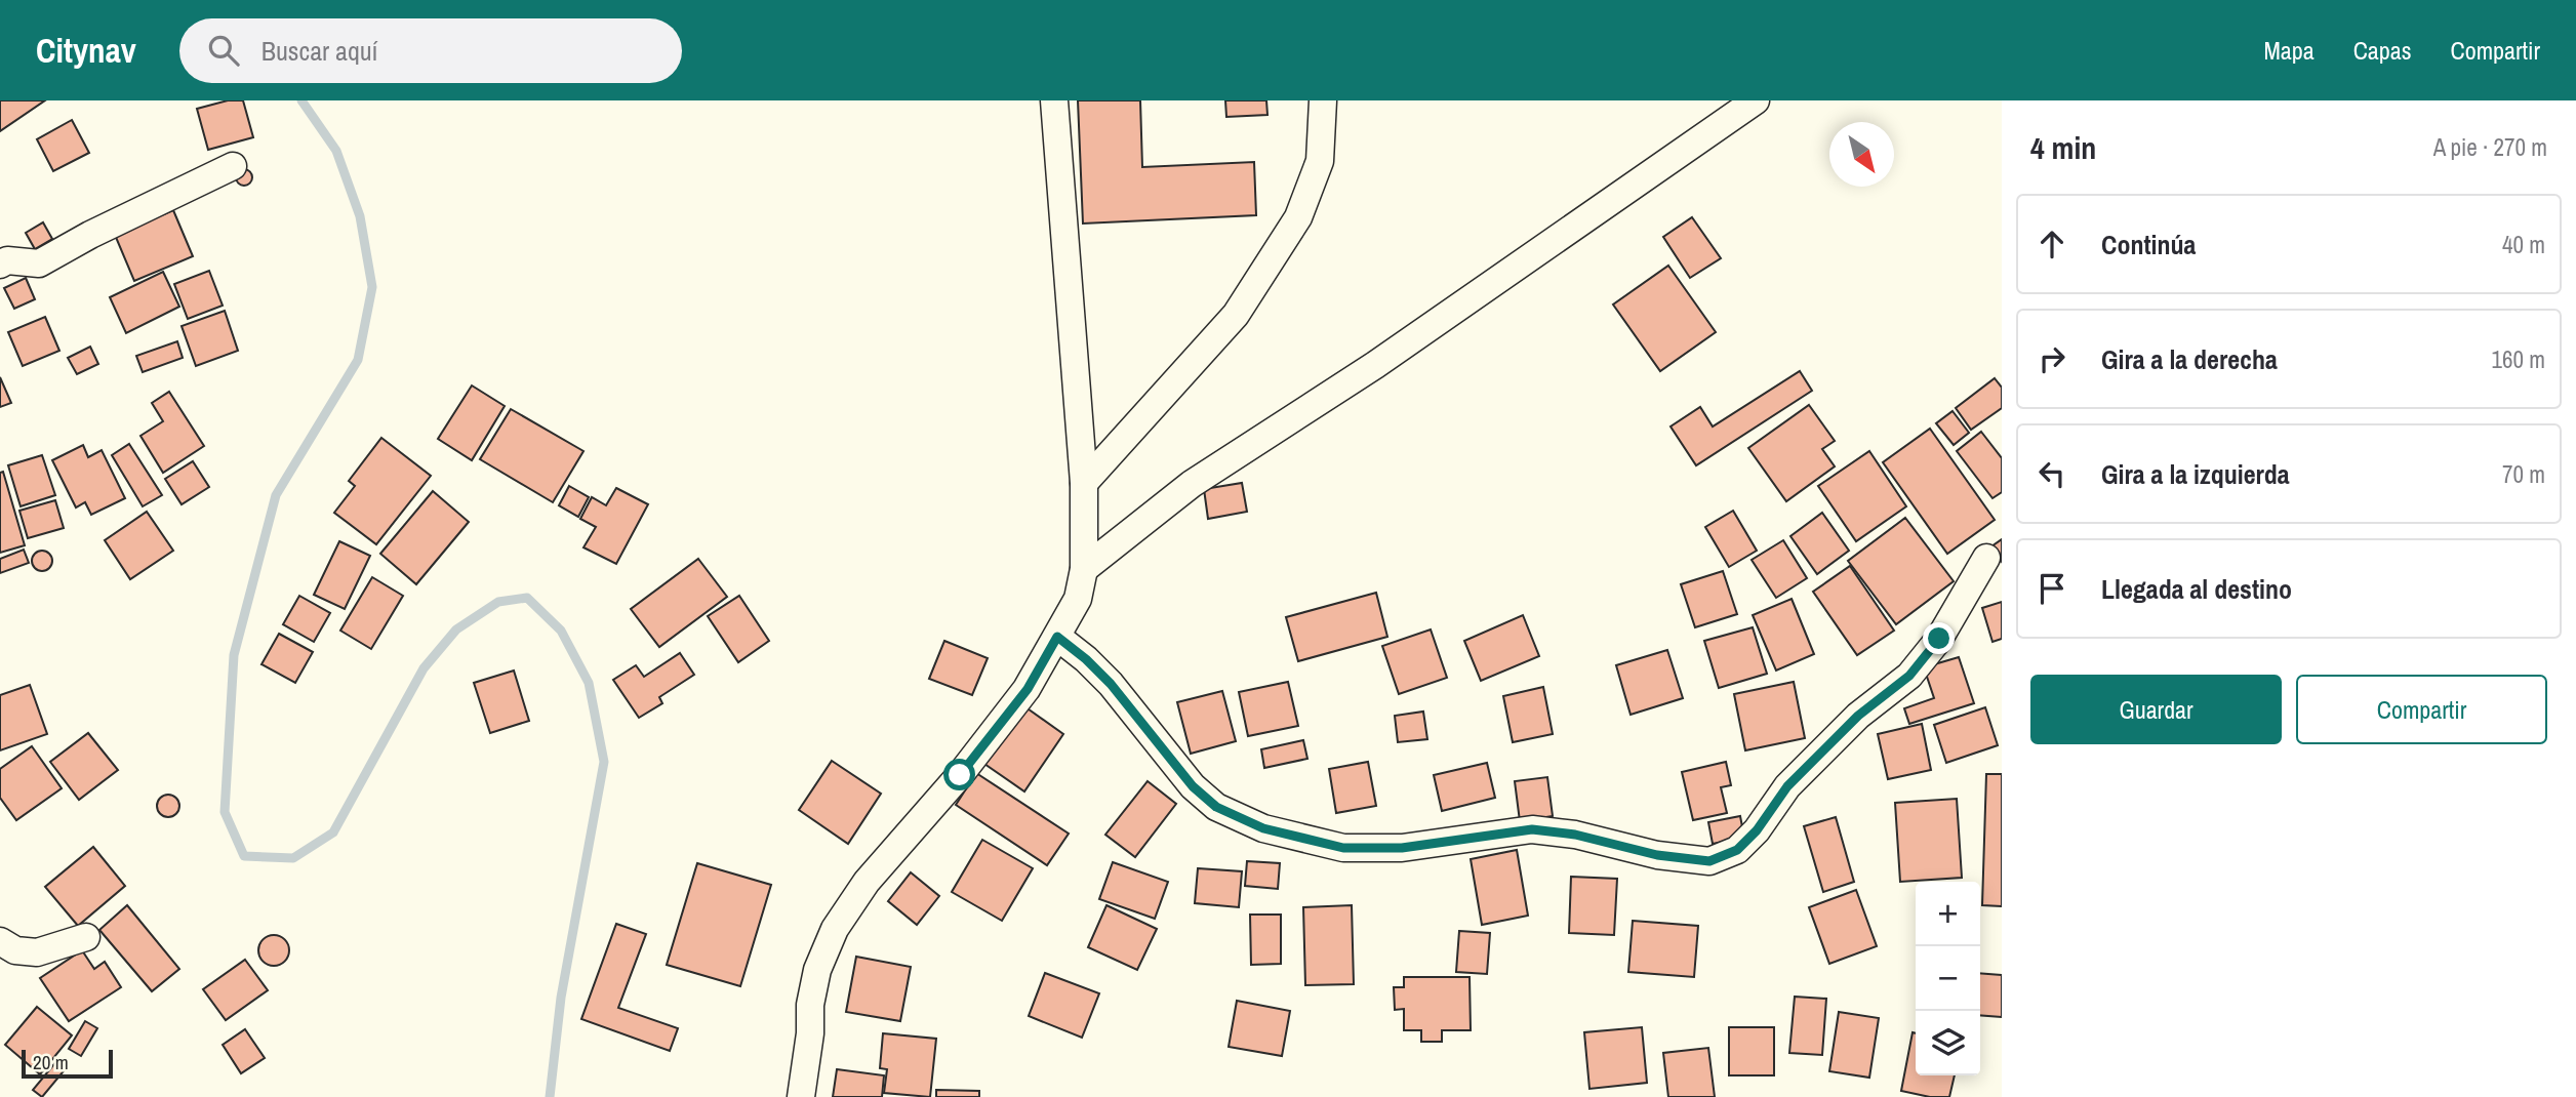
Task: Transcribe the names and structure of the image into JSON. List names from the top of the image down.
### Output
{
  "scale_bar": "20 m",
  "north": "bottom right",
  "page": {
    "header": "Citynav",
    "search": "Buscar aquí",
    "nav": ["Mapa", "Capas", "Compartir"],
    "heading": ["4 min", "A pie · 270 m"],
    "list": [
      ["Continúa", "40 m"],
      ["Gira a la derecha", "160 m"],
      ["Gira a la izquierda", "70 m"],
      "Llegada al destino"
    ],
    "buttons": ["Guardar", "Compartir"],
    "map_buttons": ["+", "−"],
    "scale": "20 m"
  }
}
